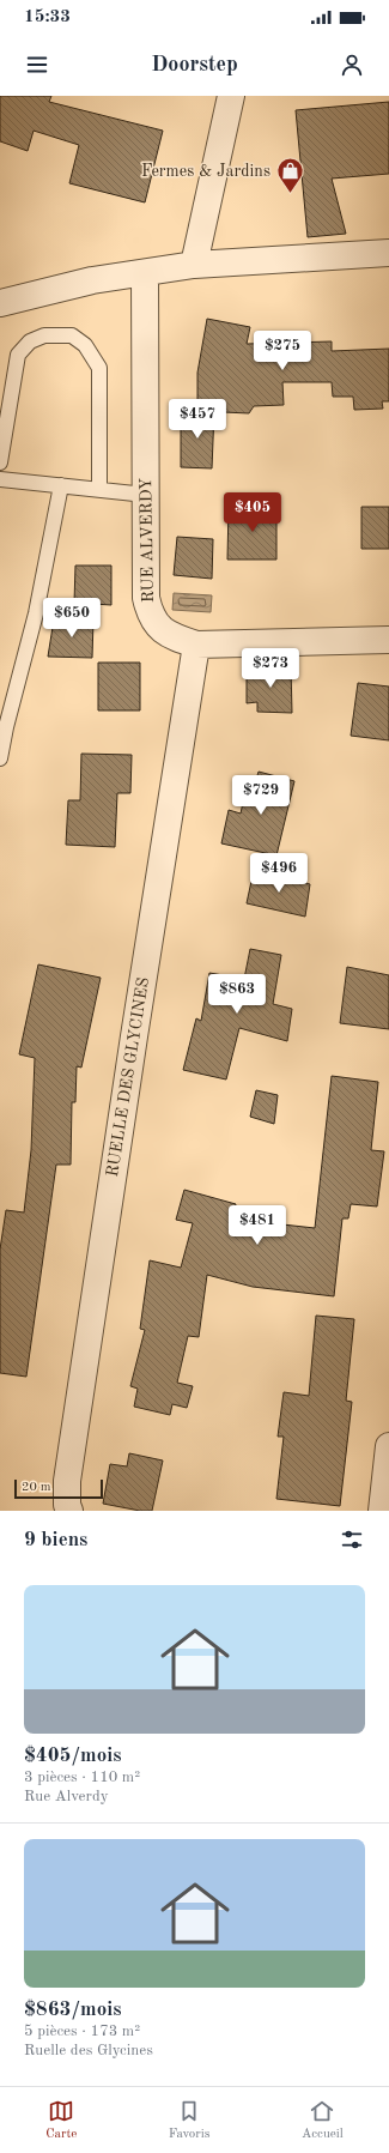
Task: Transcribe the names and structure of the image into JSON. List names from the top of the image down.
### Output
{
  "streets": {
    "street": ["RUE ALVERDY", "RUELLE DES GLYCINES"]
  },
  "crossings": [
    ["RUE ALVERDY", "RUELLE DES GLYCINES"]
  ],
  "places": {
    "shop": ["Fermes & Jardins"]
  },
  "scale_bar": "20 m",
  "page": {
    "status": "15:33",
    "header": "Doorstep",
    "price": [
      "$275",
      "$457",
      "$405",
      "$650",
      "$273",
      "$729",
      "$496",
      "$863",
      "$481"
    ],
    "scale": "20 m",
    "heading": "9 biens",
    "list": [
      {
        "name": "$405/mois",
        "note": "3 pièces · 110 m² · Rue Alverdy"
      },
      {
        "name": "$863/mois",
        "note": "5 pièces · 173 m² · Ruelle des Glycines"
      }
    ],
    "tabs": ["Carte", "Favoris", "Accueil"]
  }
}
